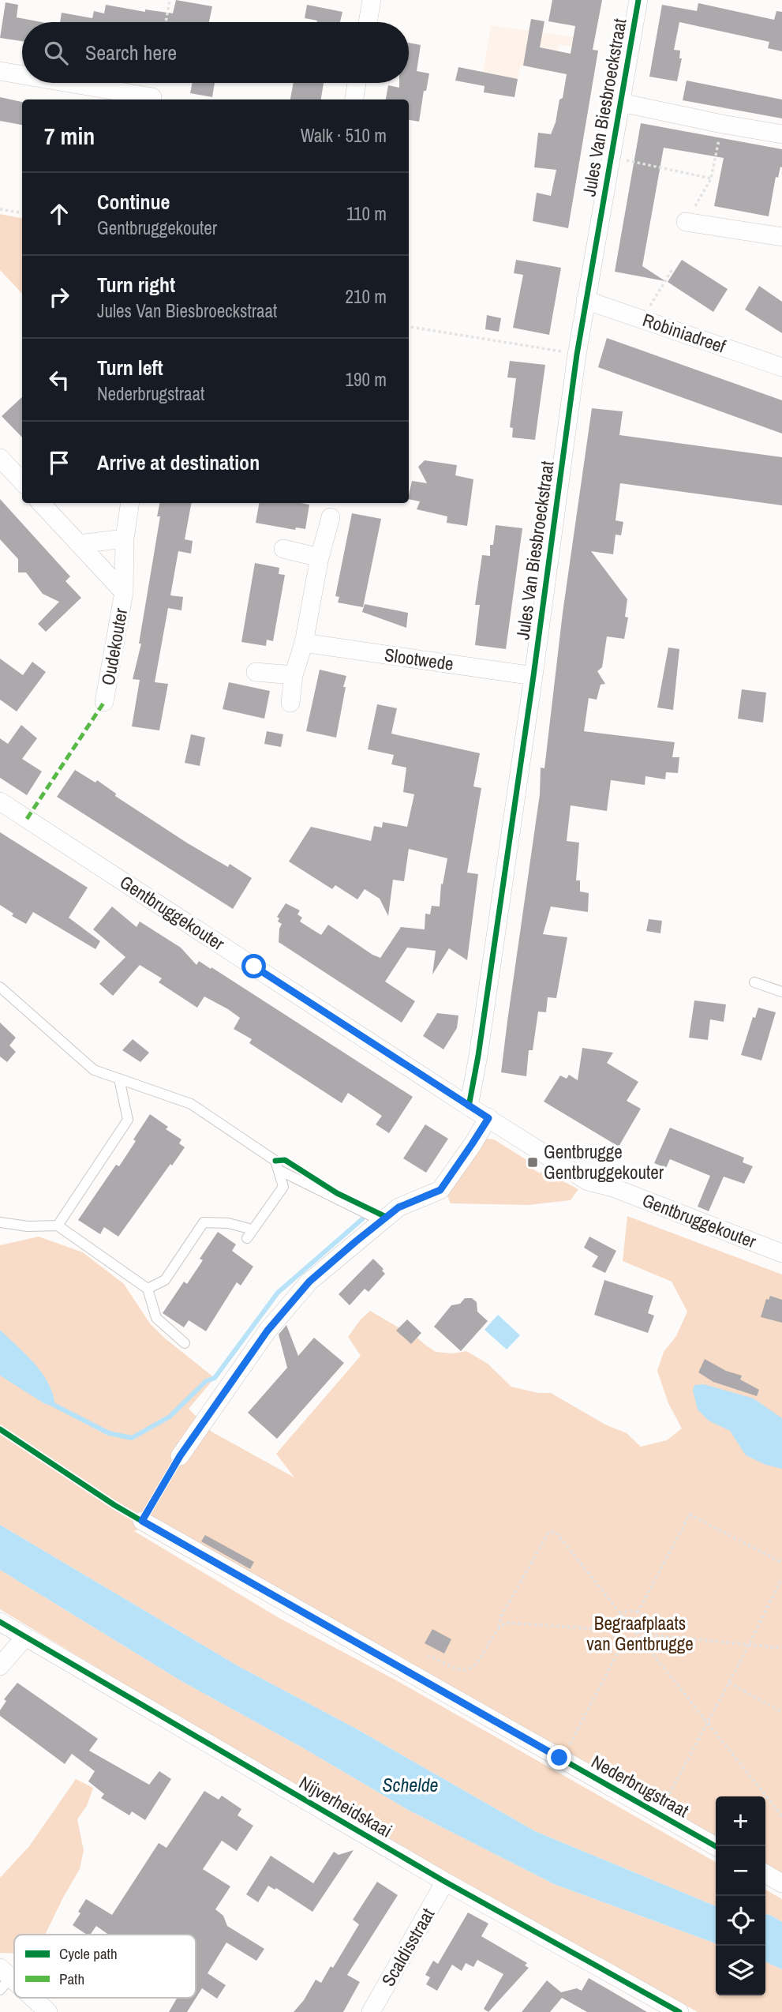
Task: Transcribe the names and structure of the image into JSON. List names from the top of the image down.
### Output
{
  "streets": {
    "street": [
      "Jules Van Biesbroeckstraat",
      "Robiniadreef",
      "Oudekouter",
      "Slootwede",
      "Gentbruggekouter",
      "Nederbrugstraat",
      "Nijverheidskaai",
      "Scaldisstraat"
    ]
  },
  "crossings": [
    ["Jules Van Biesbroeckstraat", "Robiniadreef"],
    ["Jules Van Biesbroeckstraat", "Slootwede"],
    ["Jules Van Biesbroeckstraat", "Gentbruggekouter"],
    ["Nijverheidskaai", "Scaldisstraat"]
  ],
  "water": ["Schelde"],
  "parks": ["Begraafplaats van Gentbrugge"],
  "places": {
    "transit": ["Gentbrugge Gentbruggekouter"]
  },
  "legend": ["Cycle path", "Path"],
  "page": {
    "search": "Search here",
    "heading": ["7 min", "Walk · 510 m"],
    "list": [
      ["Continue", "Gentbruggekouter", "110 m"],
      ["Turn right", "Jules Van Biesbroeckstraat", "210 m"],
      ["Turn left", "Nederbrugstraat", "190 m"],
      "Arrive at destination"
    ],
    "map_buttons": ["+", "−"]
  }
}
